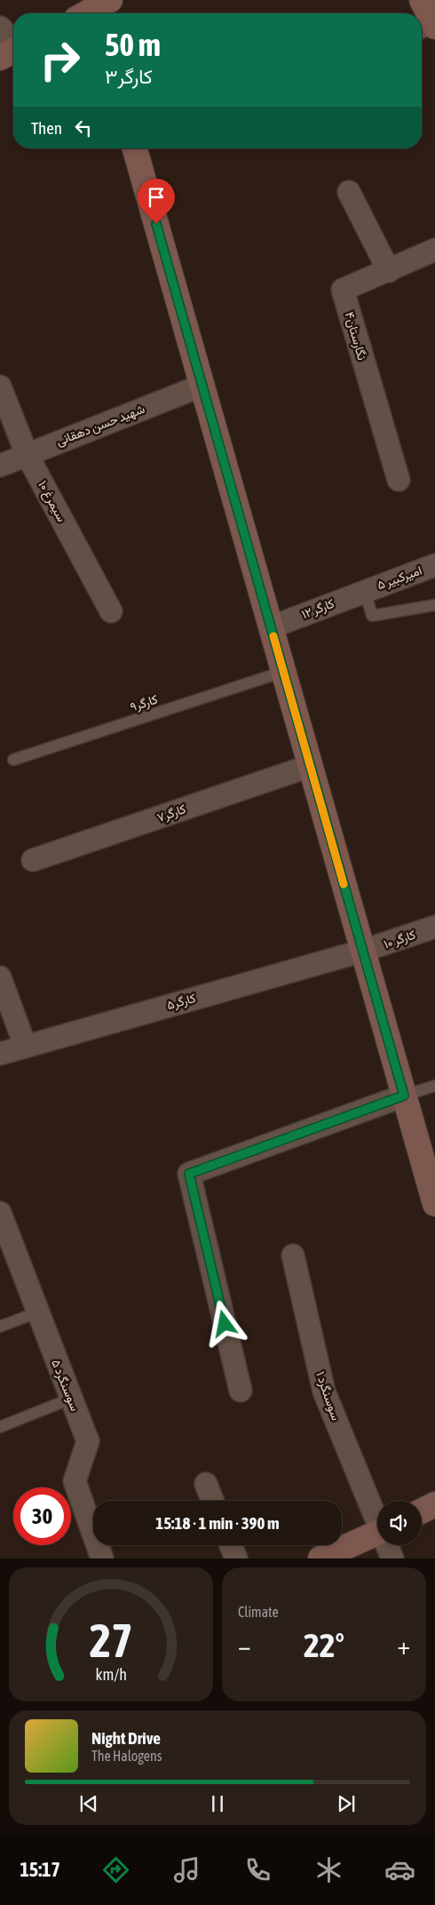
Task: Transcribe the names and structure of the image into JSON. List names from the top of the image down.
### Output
{
  "streets": {
    "street": [
      "نگارستان۴",
      "شهید حسن دهقانی",
      "سیمرغ ۱۰",
      "امیرکبیر ۵",
      "کارگر ۱۲",
      "کارگر۷",
      "کارگر ۱۰",
      "کارگر۵",
      "سوسنگرد ۵",
      "سوسنگرد ۱"
    ],
    "lane": ["کارگر۹"]
  },
  "crossings": [
    ["شهید حسن دهقانی", "سیمرغ ۱۰"],
    ["امیرکبیر ۵", "کارگر ۱۲"],
    ["کارگر ۱۰", "کارگر۵"]
  ],
  "page": {
    "turn": ["50 m", "کارگر۳"],
    "then": "Then",
    "limit": "30",
    "trip": "15:18 · 1 min · 390 m",
    "tile": "Climate",
    "heat": ["−", "22°", "+"],
    "song": ["Night Drive", "The Halogens"],
    "tabs": "15:17",
    "gauge": ["27", "km/h"]
  }
}
